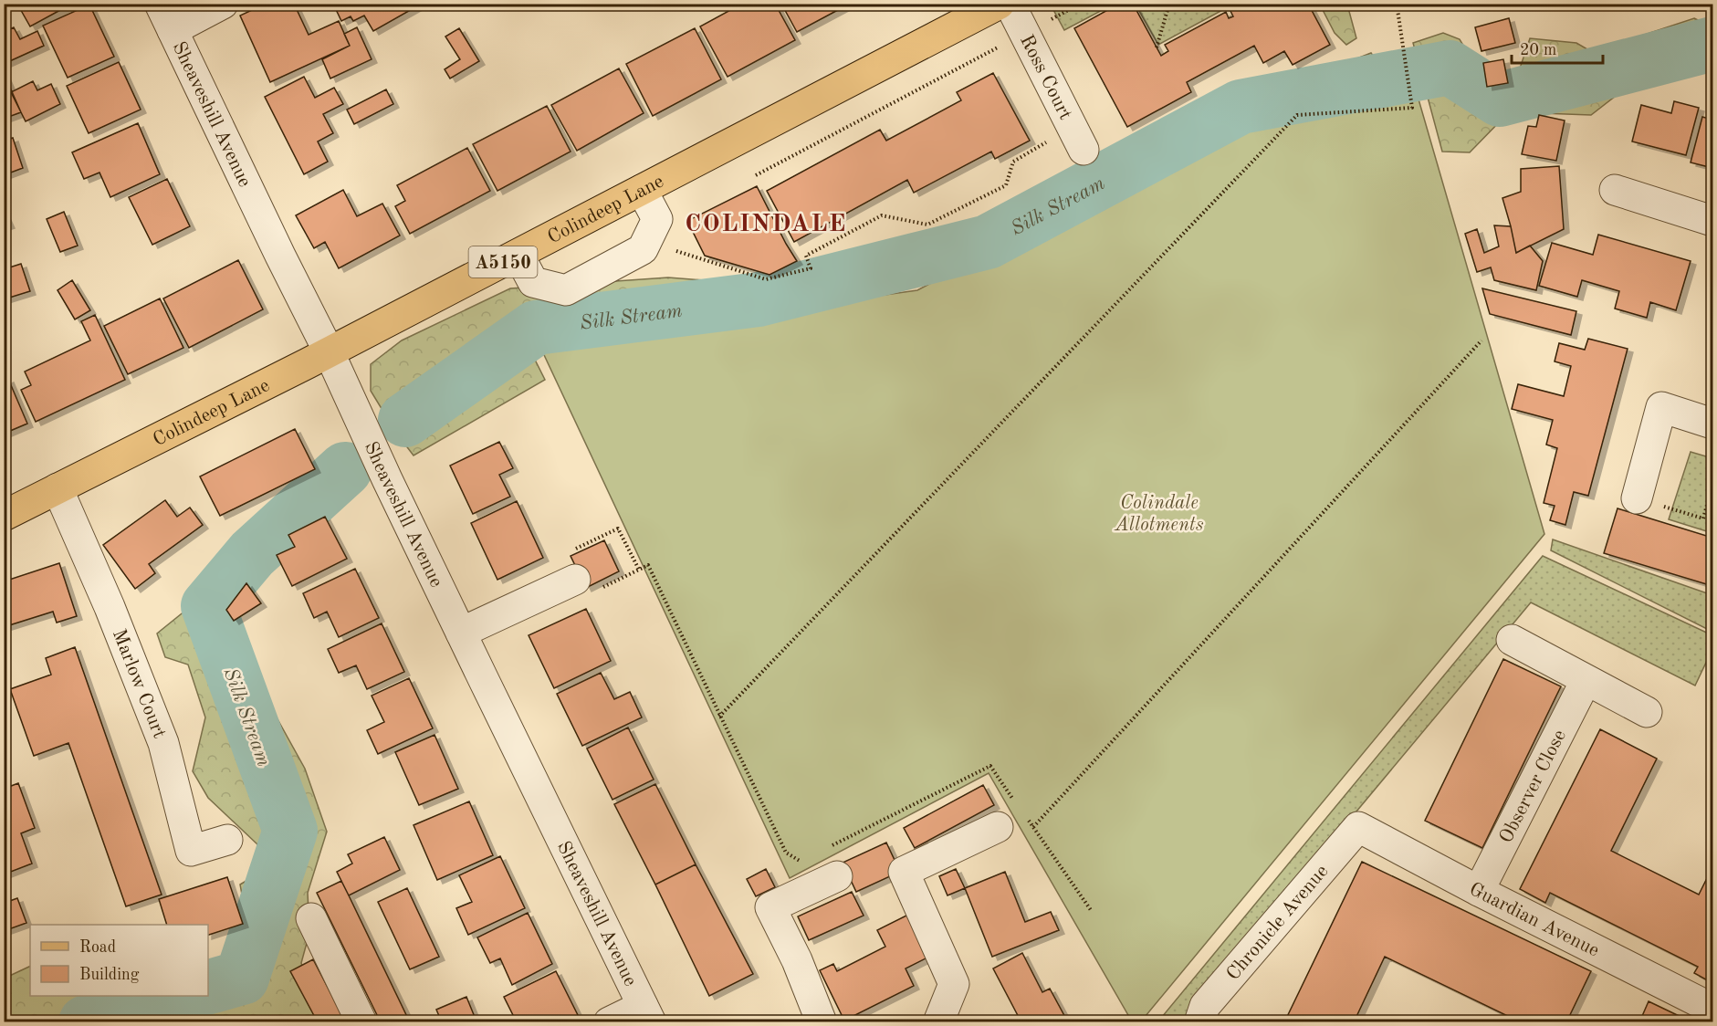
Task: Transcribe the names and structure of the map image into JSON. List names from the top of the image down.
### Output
{
  "streets": {
    "main road": ["Colindeep Lane", "A5150"],
    "street": [
      "Ross Court",
      "Sheaveshill Avenue",
      "Marlow Court",
      "Observer Close",
      "Guardian Avenue",
      "Chronicle Avenue"
    ]
  },
  "crossings": [
    ["Sheaveshill Avenue", "Colindeep Lane"],
    ["Colindeep Lane", "Marlow Court"],
    ["Observer Close", "Guardian Avenue"],
    ["Guardian Avenue", "Chronicle Avenue"]
  ],
  "districts": ["COLINDALE"],
  "water": ["Silk Stream"],
  "parks": ["Colindale Allotments"],
  "legend": ["Road", "Building"],
  "scale_bar": "20 m"
}
